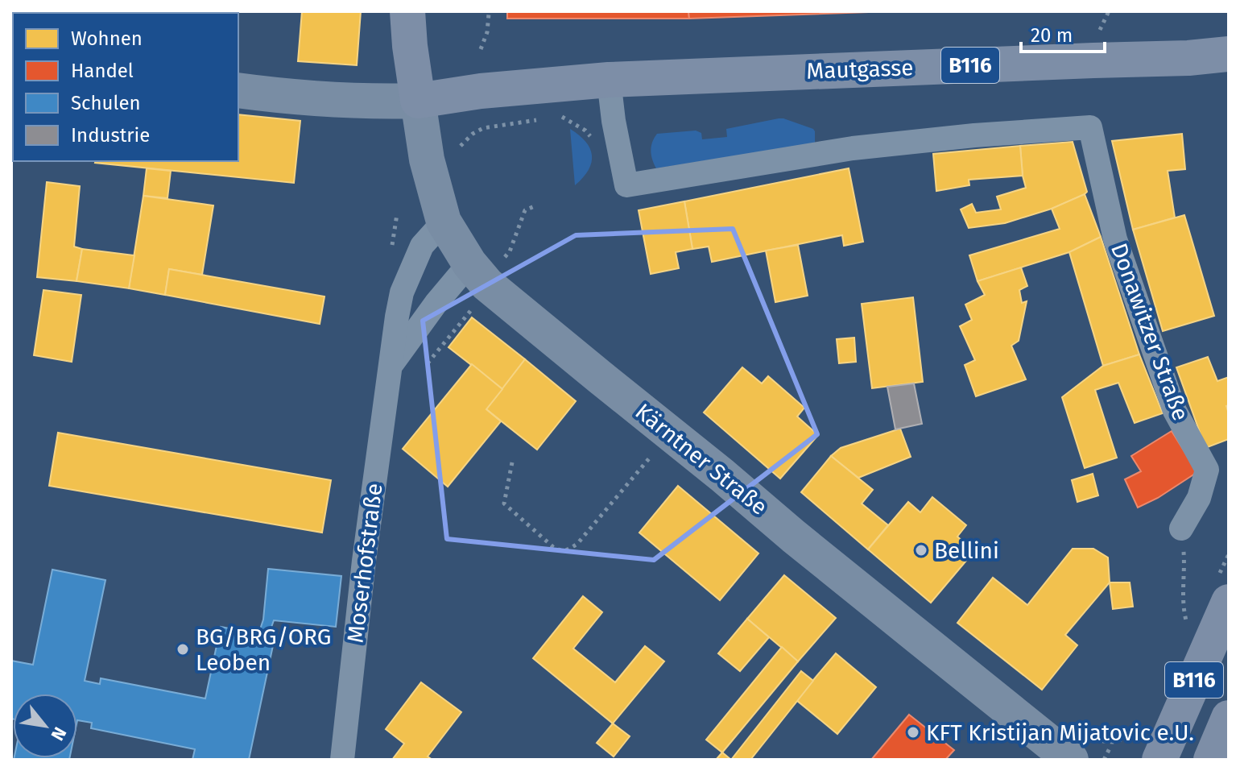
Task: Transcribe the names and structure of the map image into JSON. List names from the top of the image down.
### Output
{
  "streets": {
    "main road": ["B116", "Mautgasse", "Kärntner Straße"],
    "street": ["Donawitzer Straße", "Moserhofstraße"]
  },
  "crossings": [
    ["Mautgasse", "Donawitzer Straße"],
    ["Mautgasse", "Kärntner Straße"],
    ["Kärntner Straße", "Moserhofstraße"]
  ],
  "places": ["Bellini", "BG/BRG/ORG Leoben", "KFT Kristijan Mijatovic e.U."],
  "legend": [
    "Wohnen",
    "Handel",
    "Schulen",
    "Industrie"
  ],
  "scale_bar": "20 m",
  "north": "bottom right"
}
